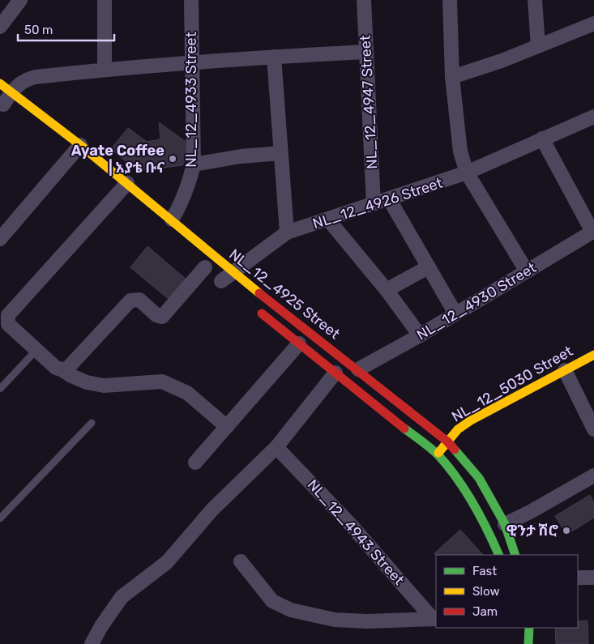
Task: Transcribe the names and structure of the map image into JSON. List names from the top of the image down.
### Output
{
  "streets": {
    "main road": ["NL_12_4925 Street", "NL_12_5030 Street"],
    "street": [
      "NL_12_4933 Street",
      "NL_12_4947 Street",
      "NL_12_4926 Street",
      "NL_12_4930 Street",
      "NL_12_4943 Street"
    ]
  },
  "crossings": [
    ["NL_12_4933 Street", "NL_12_4925 Street"],
    ["NL_12_4947 Street", "NL_12_4926 Street"],
    ["NL_12_4926 Street", "NL_12_4925 Street"],
    ["NL_12_4925 Street", "NL_12_4930 Street"],
    ["NL_12_4925 Street", "NL_12_5030 Street"]
  ],
  "places": ["Ayate Coffee | አያቴ ቡና", "ዊንታ ሽሮ"],
  "legend": ["Fast", "Slow", "Jam"],
  "scale_bar": "50 m"
}
